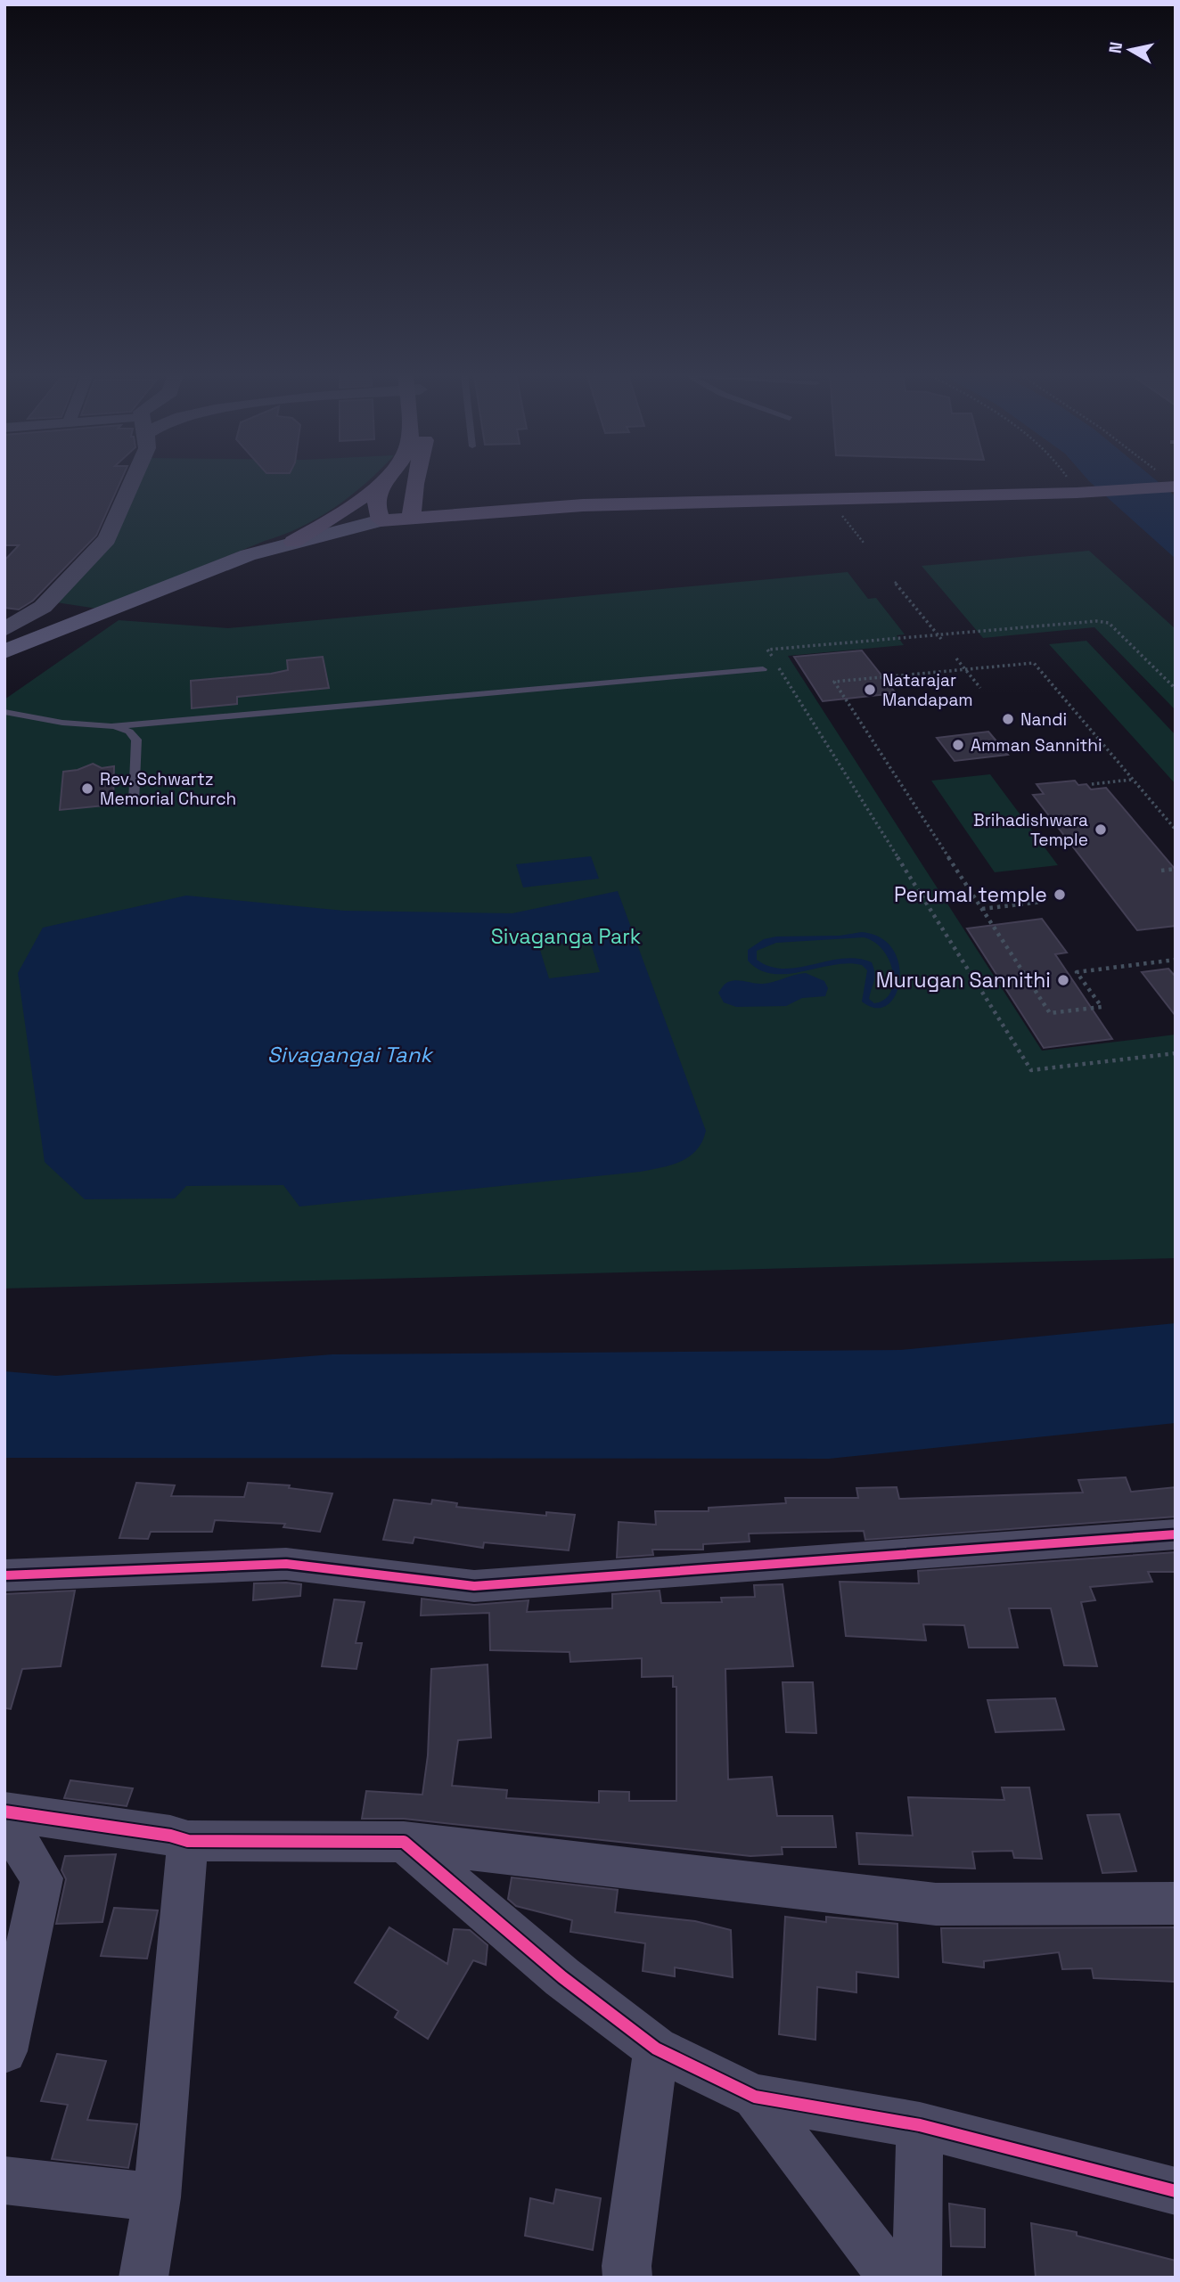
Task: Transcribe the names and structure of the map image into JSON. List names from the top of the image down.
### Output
{
  "water": ["Sivagangai Tank"],
  "parks": ["Sivaganga Park"],
  "places": [
    "Natarajar Mandapam",
    "Nandi",
    "Amman Sannithi",
    "Rev. Schwartz Memorial Church",
    "Brihadishwara Temple",
    "Perumal temple",
    "Murugan Sannithi"
  ],
  "north": "left"
}
